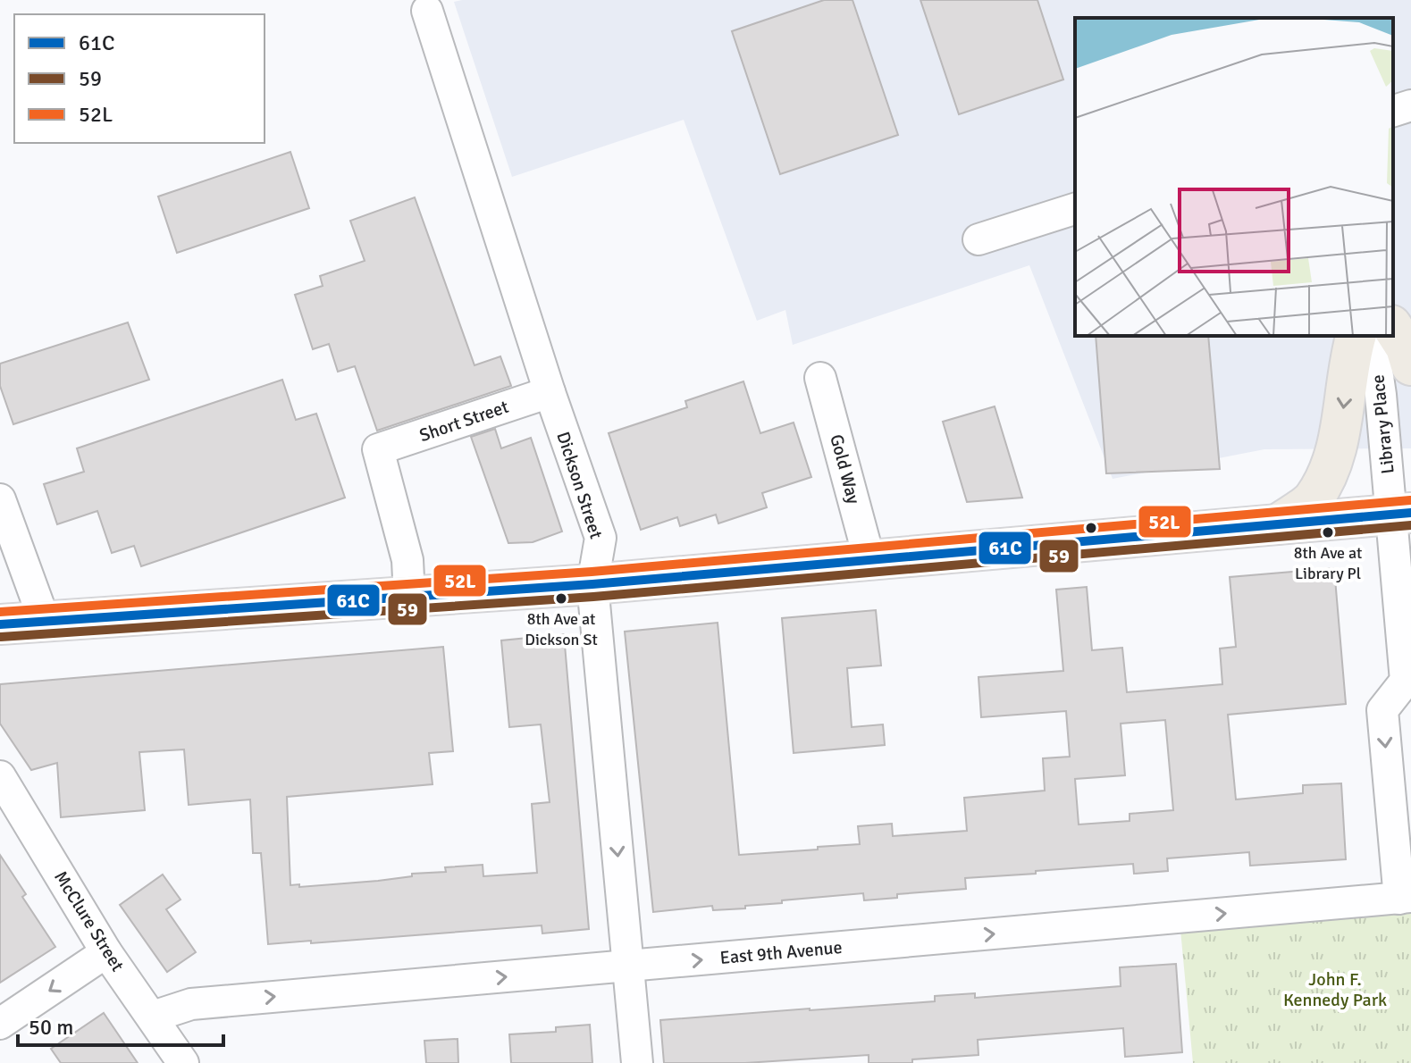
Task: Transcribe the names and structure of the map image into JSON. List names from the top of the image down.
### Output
{
  "streets": {
    "street": [
      "Short Street",
      "Library Place",
      "Gold Way",
      "Dickson Street",
      "McClure Street",
      "East 9th Avenue"
    ]
  },
  "crossings": [
    ["Short Street", "Dickson Street"],
    ["Dickson Street", "East 9th Avenue"],
    ["McClure Street", "East 9th Avenue"]
  ],
  "one_way": ["Dickson Street", "East 9th Avenue"],
  "parks": ["John F. Kennedy Park"],
  "places": ["8th Ave at Library Pl", "8th Ave at Dickson St"],
  "lines": ["transit line 52L", "transit line 61C", "transit line 59"],
  "legend": ["61C", "59", "52L"],
  "scale_bar": "50 m"
}
